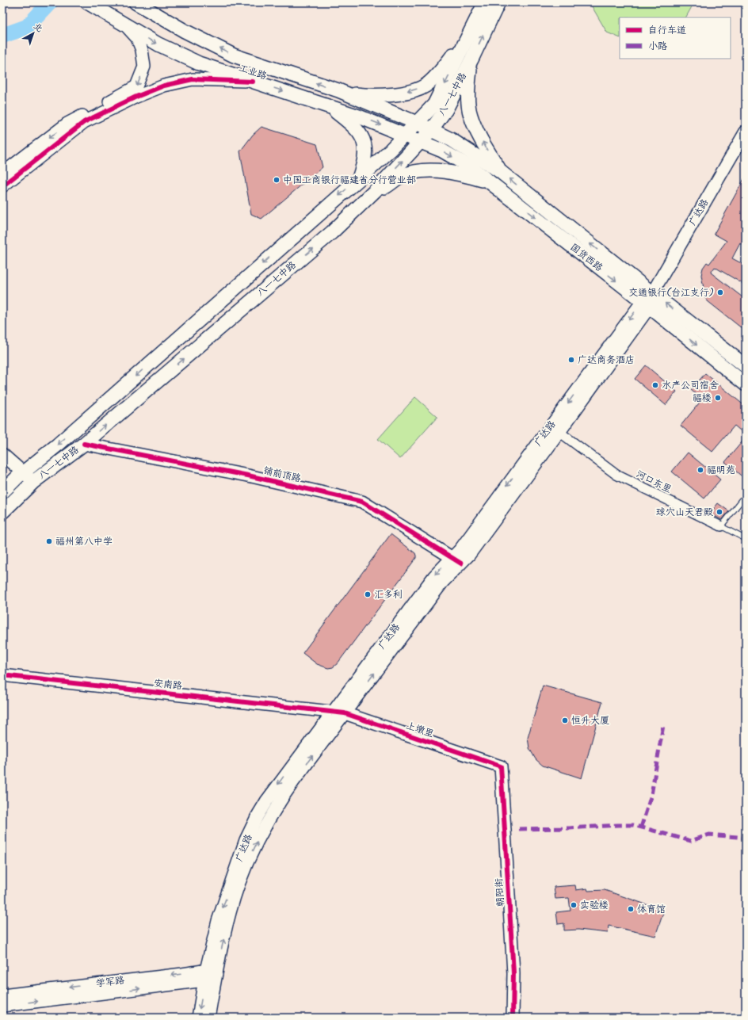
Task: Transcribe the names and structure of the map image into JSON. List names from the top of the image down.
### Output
{
  "streets": {
    "main road": [
      "工业路",
      "八一七中路",
      "广达路",
      "国货西路",
      "铺前顶路",
      "安南路",
      "上墩里",
      "朝阳街",
      "学军路"
    ],
    "street": ["河口东里"]
  },
  "crossings": [
    ["工业路", "八一七中路"],
    ["工业路", "国货西路"],
    ["八一七中路", "国货西路"],
    ["八一七中路", "铺前顶路"],
    ["广达路", "国货西路"],
    ["广达路", "铺前顶路"],
    ["广达路", "河口东里"],
    ["广达路", "安南路"],
    ["广达路", "上墩里"],
    ["广达路", "学军路"],
    ["安南路", "上墩里"],
    ["上墩里", "朝阳街"]
  ],
  "places": [
    "中国工商银行福建省分行营业部",
    "交通银行(台江支行)",
    "广达商务酒店",
    "水产公司宿舍",
    "福楼",
    "福明苑",
    "球穴山天君殿",
    "福州第八中学",
    "汇多利",
    "恒升大厦",
    "实验楼",
    "体育馆"
  ],
  "legend": ["自行车道", "小路"],
  "north": "top right"
}
